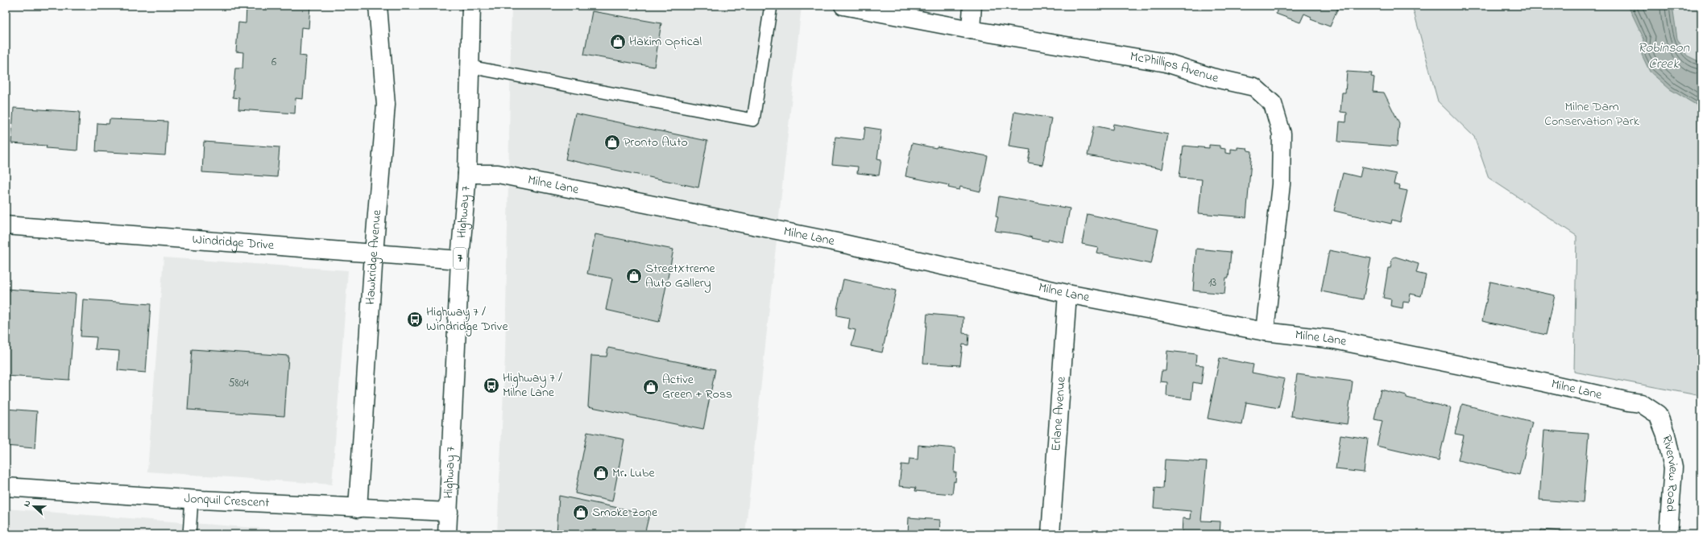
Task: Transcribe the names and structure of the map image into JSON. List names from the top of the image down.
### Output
{
  "streets": {
    "street": [
      "McPhillips Avenue",
      "Milne Lane",
      "Highway 7",
      "Windridge Drive",
      "Hawkridge Avenue",
      "7",
      "Erlane Avenue",
      "Riverview Road",
      "Jonquil Crescent"
    ]
  },
  "crossings": [
    ["McPhillips Avenue", "Milne Lane"],
    ["Milne Lane", "Highway 7"],
    ["Milne Lane", "Erlane Avenue"],
    ["Milne Lane", "Riverview Road"],
    ["Highway 7", "Windridge Drive"],
    ["Highway 7", "Jonquil Crescent"],
    ["Windridge Drive", "Hawkridge Avenue"],
    ["Hawkridge Avenue", "Jonquil Crescent"]
  ],
  "water": ["Robinson Creek"],
  "parks": ["Milne Dam Conservation Park"],
  "places": {
    "shop": [
      "Hakim Optical",
      "Pronto Auto",
      "StreetXtreme Auto Gallery",
      "Active Green + Ross",
      "Mr. Lube",
      "Smoke Zone"
    ],
    "bus stop": ["Highway 7 / Windridge Drive", "Highway 7 / Milne Lane"]
  },
  "house_numbers": ["6", "13", "5804"],
  "north": "left"
}
